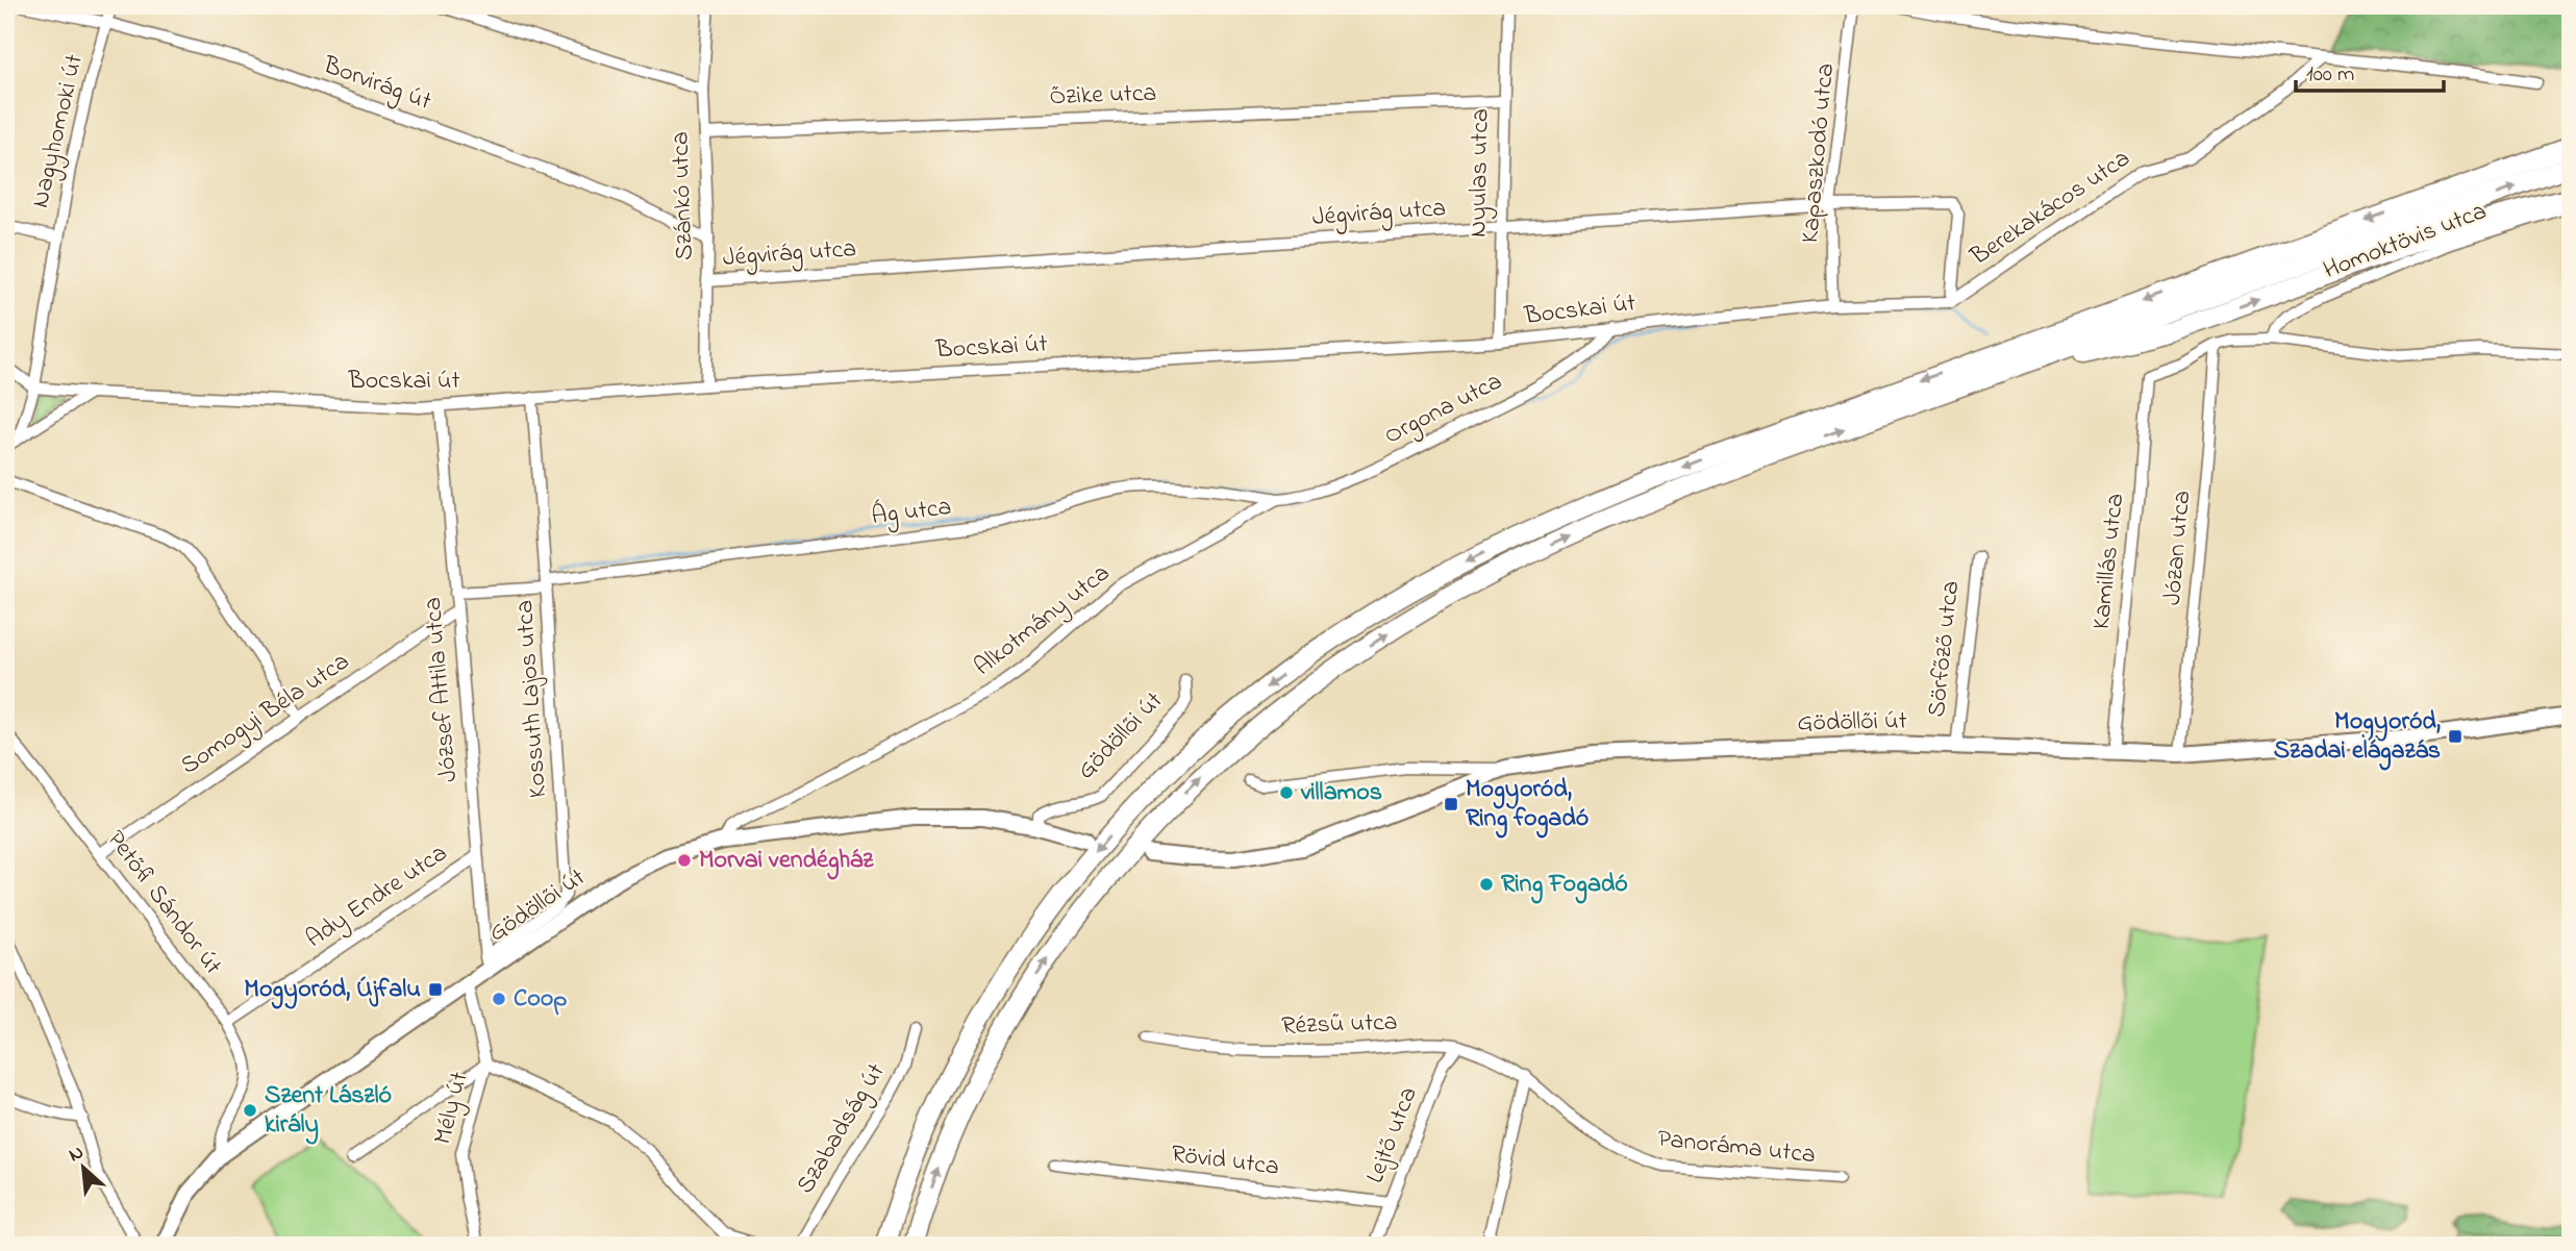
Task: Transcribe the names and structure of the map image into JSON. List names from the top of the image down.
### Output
{
  "streets": {
    "main road": ["Gödöllői út"],
    "street": [
      "Borvirág út",
      "Őzike utca",
      "Nagyhomoki út",
      "Kapaszkodó utca",
      "Nyulas utca",
      "Szánkó utca",
      "Berekakácos utca",
      "Jégvirág utca",
      "Homoktövis utca",
      "Bocskai út",
      "Orgona utca",
      "Ág utca",
      "Józan utca",
      "Kamillás utca",
      "Alkotmány utca",
      "Sörfőző utca",
      "József Attila utca",
      "Kossuth Lajos utca",
      "Somogyi Béla utca",
      "Ady Endre utca",
      "Petőfi Sándor út",
      "Rézsű utca",
      "Mély út",
      "Szabadság út",
      "Lejtő utca",
      "Panoráma utca",
      "Rövid utca"
    ]
  },
  "crossings": [
    ["Borvirág út", "Nagyhomoki út"],
    ["Borvirág út", "Szánkó utca"],
    ["Őzike utca", "Nyulas utca"],
    ["Őzike utca", "Szánkó utca"],
    ["Nagyhomoki út", "Bocskai út"],
    ["Kapaszkodó utca", "Jégvirág utca"],
    ["Kapaszkodó utca", "Bocskai út"],
    ["Nyulas utca", "Jégvirág utca"],
    ["Nyulas utca", "Bocskai út"],
    ["Szánkó utca", "Jégvirág utca"],
    ["Szánkó utca", "Bocskai út"],
    ["Berekakácos utca", "Jégvirág utca"],
    ["Berekakácos utca", "Bocskai út"],
    ["Jégvirág utca", "Bocskai út"],
    ["Bocskai út", "Orgona utca"],
    ["Bocskai út", "József Attila utca"],
    ["Bocskai út", "Kossuth Lajos utca"],
    ["Orgona utca", "Ág utca"],
    ["Orgona utca", "Alkotmány utca"],
    ["Ág utca", "Alkotmány utca"],
    ["Ág utca", "József Attila utca"],
    ["Ág utca", "Kossuth Lajos utca"],
    ["Józan utca", "Kamillás utca"],
    ["Józan utca", "Gödöllői út"],
    ["Kamillás utca", "Gödöllői út"],
    ["Alkotmány utca", "Gödöllői út"],
    ["Sörfőző utca", "Gödöllői út"],
    ["József Attila utca", "Kossuth Lajos utca"],
    ["József Attila utca", "Somogyi Béla utca"],
    ["József Attila utca", "Gödöllői út"],
    ["József Attila utca", "Ady Endre utca"],
    ["Kossuth Lajos utca", "Gödöllői út"],
    ["Somogyi Béla utca", "Petőfi Sándor út"],
    ["Gödöllői út", "Petőfi Sándor út"],
    ["Gödöllői út", "Mély út"],
    ["Ady Endre utca", "Petőfi Sándor út"],
    ["Rézsű utca", "Lejtő utca"],
    ["Rézsű utca", "Panoráma utca"],
    ["Lejtő utca", "Rövid utca"]
  ],
  "places": {
    "transit": ["Mogyoród, Szadai elágazás", "Mogyoród, Ring fogadó", "Mogyoród, Újfalu"],
    "other": [
      "villamos",
      "Morvai vendégház",
      "Ring Fogadó",
      "Coop",
      "Szent László király"
    ]
  },
  "scale_bar": "100 m",
  "north": "top left"
}
